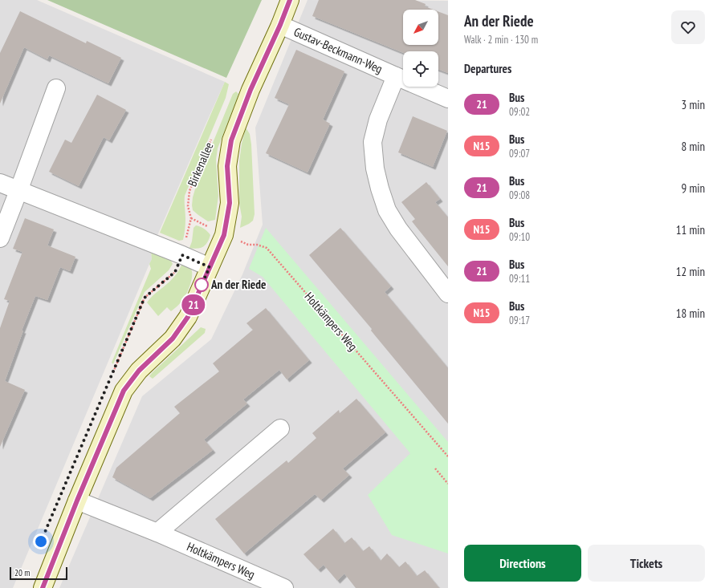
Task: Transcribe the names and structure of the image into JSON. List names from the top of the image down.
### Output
{
  "streets": {
    "street": ["Gustav-Beckmann-Weg", "Birkenallee", "Holtkämpers Weg"]
  },
  "crossings": [
    ["Gustav-Beckmann-Weg", "Birkenallee"],
    ["Birkenallee", "Holtkämpers Weg"]
  ],
  "places": ["An der Riede"],
  "lines": ["bus line 21"],
  "scale_bar": "20 m",
  "north": "bottom left",
  "page": {
    "on_map": "21",
    "heading": [
      ["An der Riede", "Walk · 2 min · 130 m"],
      "Departures"
    ],
    "list": [
      {
        "mark": "21",
        "name": "Bus",
        "note": "09:02",
        "value": "3 min"
      },
      {
        "mark": "N15",
        "name": "Bus",
        "note": "09:07",
        "value": "8 min"
      },
      {
        "mark": "21",
        "name": "Bus",
        "note": "09:08",
        "value": "9 min"
      },
      {
        "mark": "N15",
        "name": "Bus",
        "note": "09:10",
        "value": "11 min"
      },
      {
        "mark": "21",
        "name": "Bus",
        "note": "09:11",
        "value": "12 min"
      },
      {
        "mark": "N15",
        "name": "Bus",
        "note": "09:17",
        "value": "18 min"
      }
    ],
    "buttons": ["Directions", "Tickets"],
    "scale": "20 m"
  }
}
